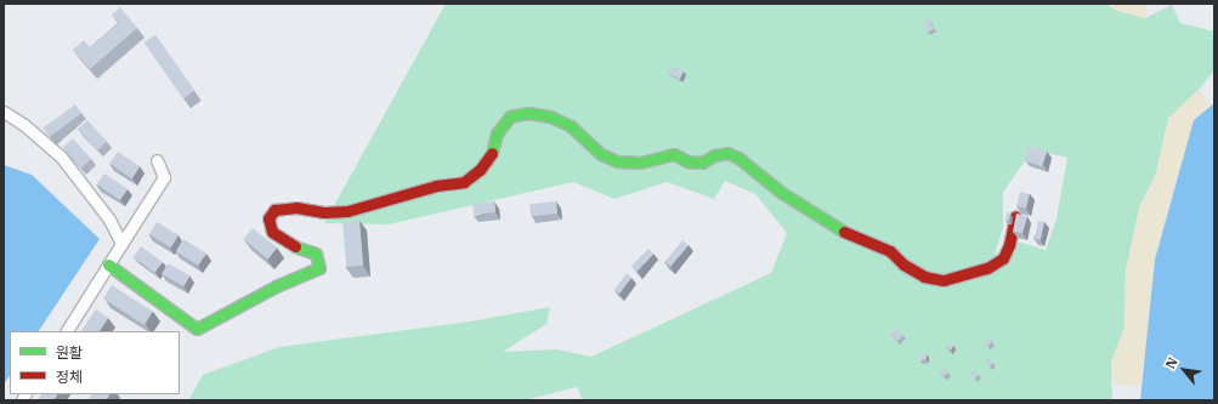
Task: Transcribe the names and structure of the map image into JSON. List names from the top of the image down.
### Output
{
  "legend": ["원활", "정체"],
  "north": "top left"
}
